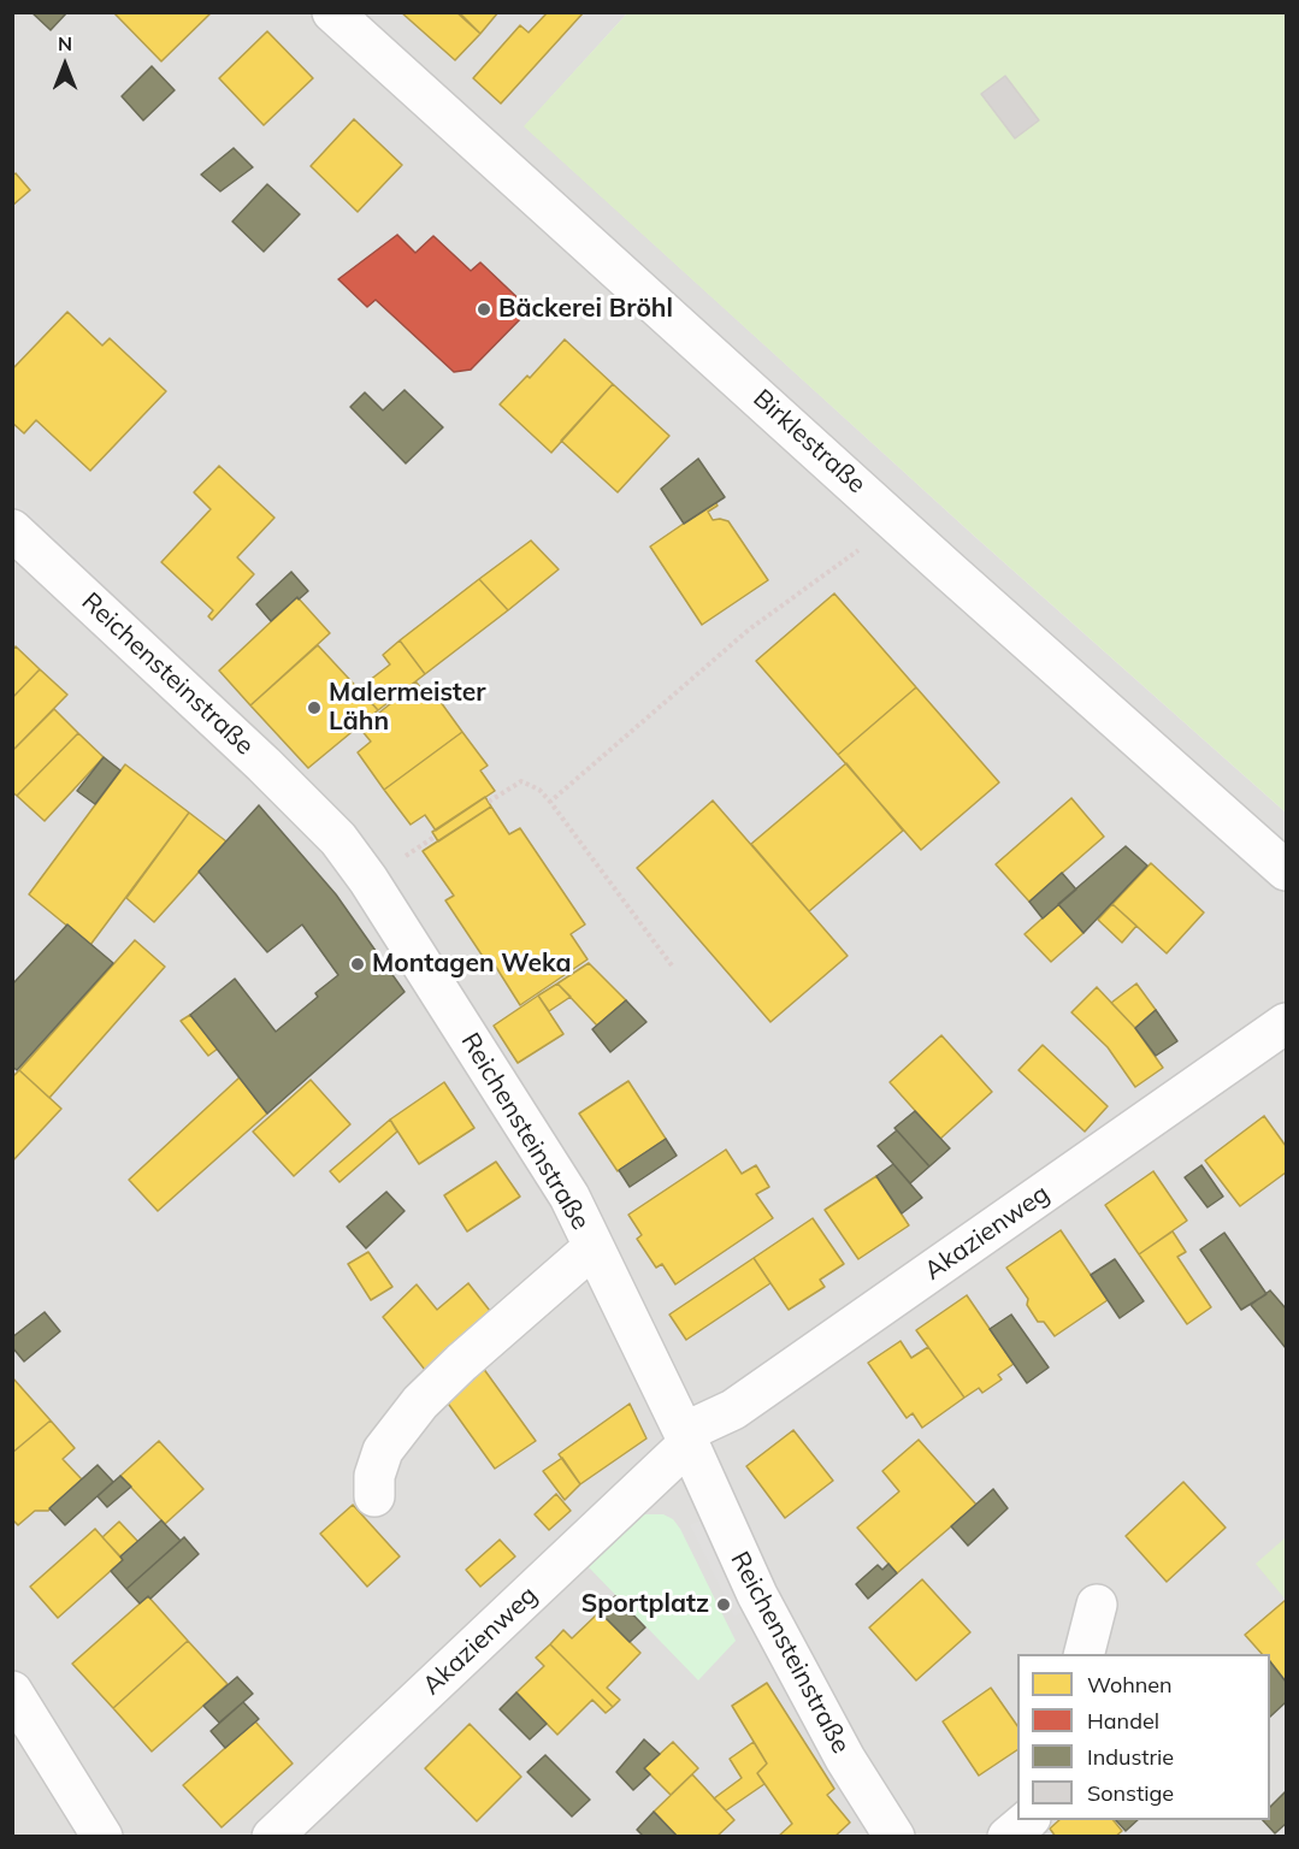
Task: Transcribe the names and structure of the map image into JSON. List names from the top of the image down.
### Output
{
  "streets": {
    "street": ["Birklestraße", "Reichensteinstraße", "Akazienweg"]
  },
  "crossings": [
    ["Reichensteinstraße", "Akazienweg"]
  ],
  "places": [
    "Bäckerei Bröhl",
    "Malermeister Lähn",
    "Montagen Weka",
    "Sportplatz"
  ],
  "legend": [
    "Wohnen",
    "Handel",
    "Industrie",
    "Sonstige"
  ],
  "north": "top"
}
